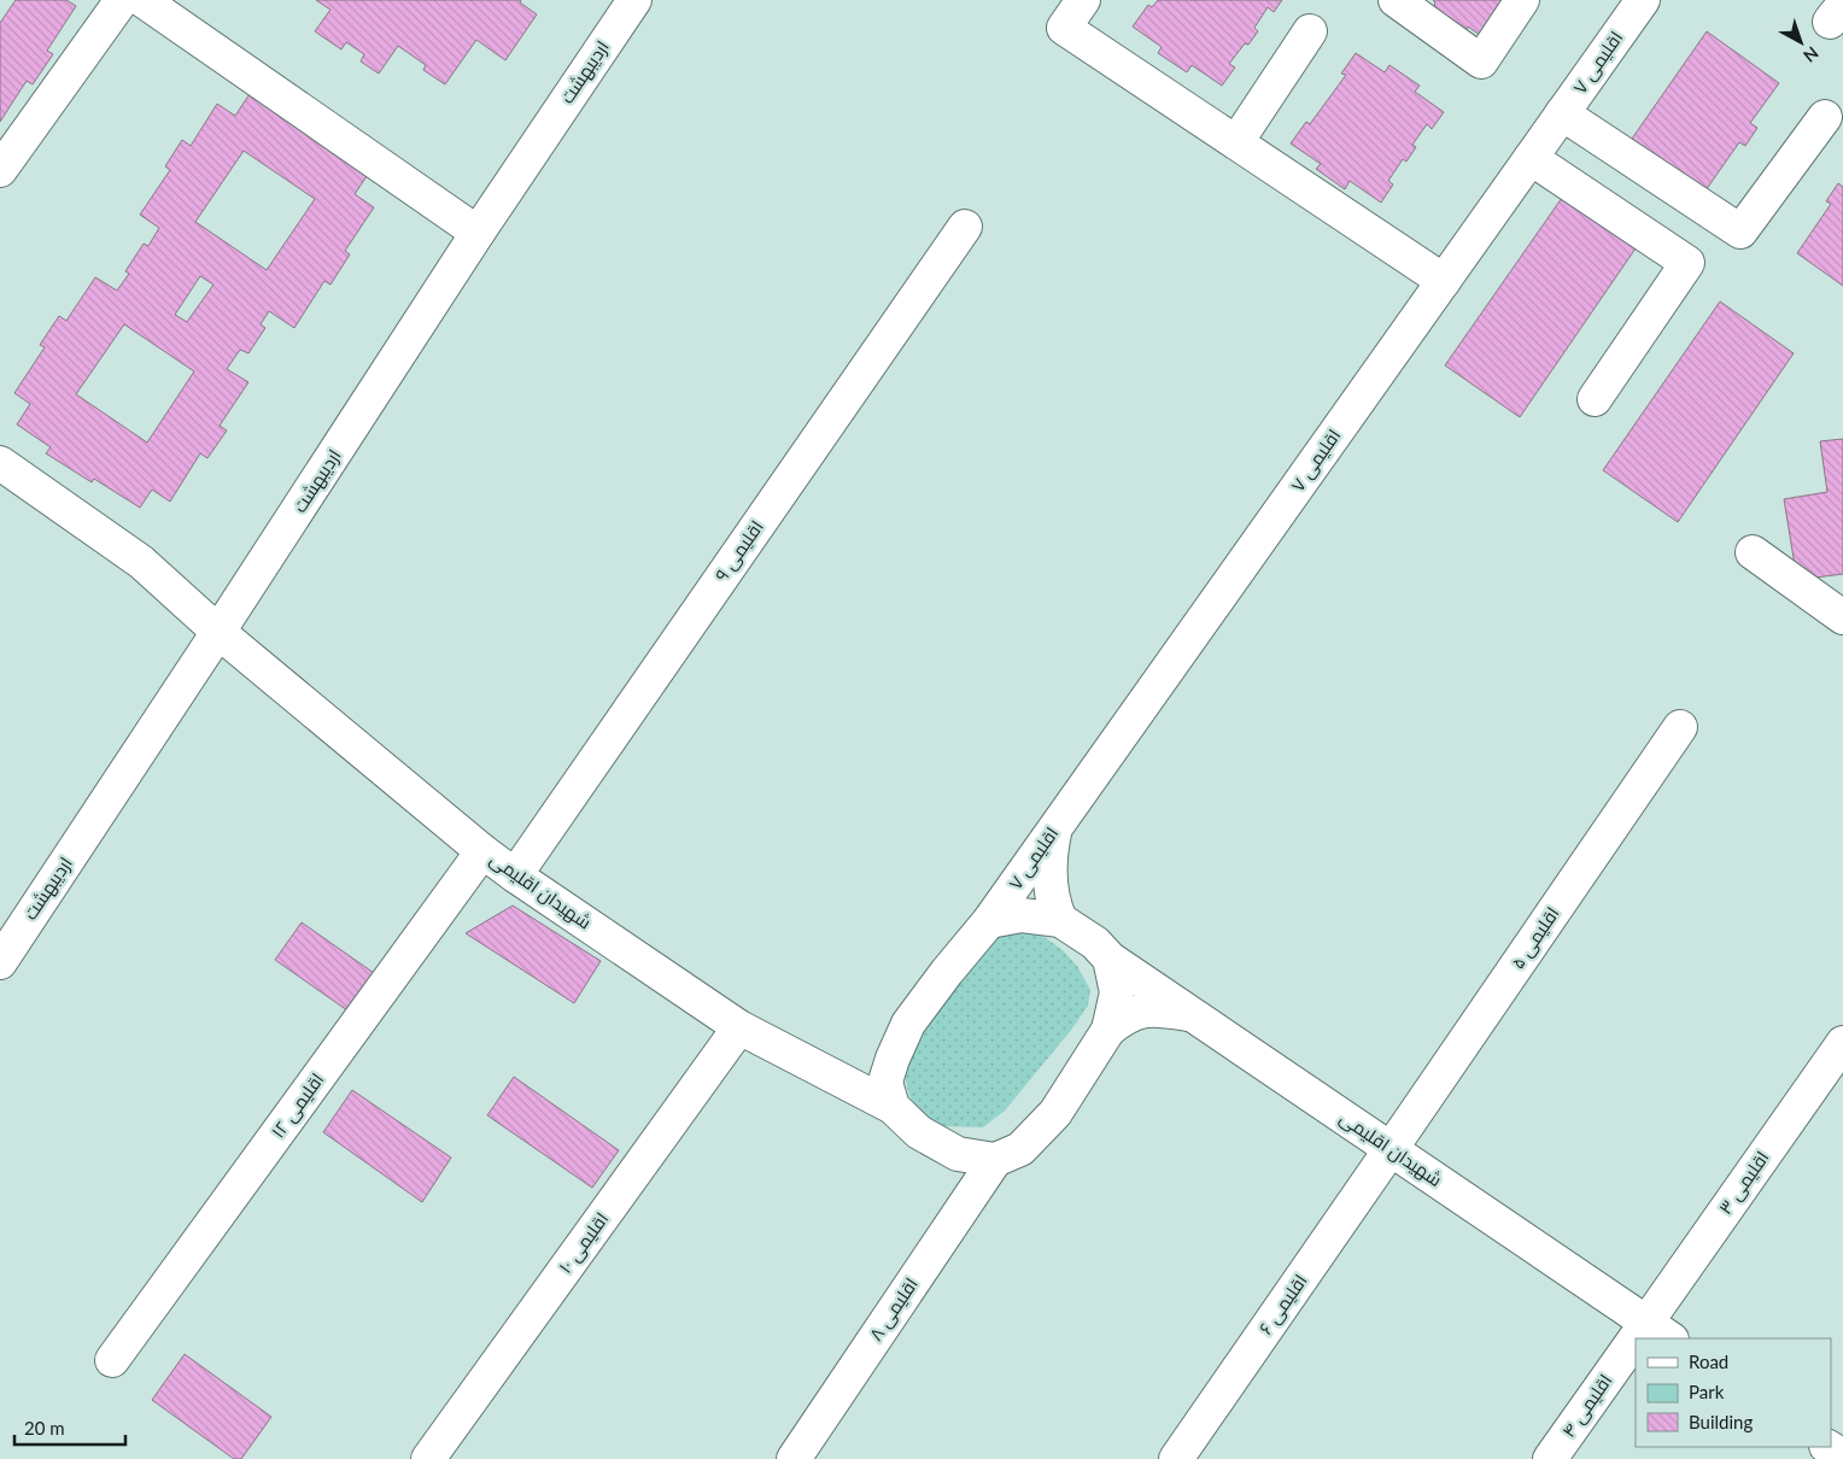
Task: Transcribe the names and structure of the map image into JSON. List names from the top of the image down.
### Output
{
  "streets": {
    "street": [
      "اقلیمی ۷",
      "اردیبهشت",
      "اقلیمی ۹",
      "شهیدان اقلیمی",
      "اقلیمی ۵",
      "اقلیمی ۱۲",
      "اقلیمی ۳",
      "اقلیمی ۱۰",
      "اقلیمی ۶",
      "اقلیمی ۸",
      "اقلیمی ۴"
    ]
  },
  "crossings": [
    ["اقلیمی ۷", "شهیدان اقلیمی"],
    ["اردیبهشت", "شهیدان اقلیمی"],
    ["اقلیمی ۹", "شهیدان اقلیمی"],
    ["شهیدان اقلیمی", "اقلیمی ۵"],
    ["شهیدان اقلیمی", "اقلیمی ۱۲"],
    ["شهیدان اقلیمی", "اقلیمی ۳"],
    ["شهیدان اقلیمی", "اقلیمی ۱۰"],
    ["شهیدان اقلیمی", "اقلیمی ۶"],
    ["شهیدان اقلیمی", "اقلیمی ۸"],
    ["اقلیمی ۵", "اقلیمی ۶"]
  ],
  "legend": ["Road", "Park", "Building"],
  "scale_bar": "20 m",
  "north": "bottom right"
}
